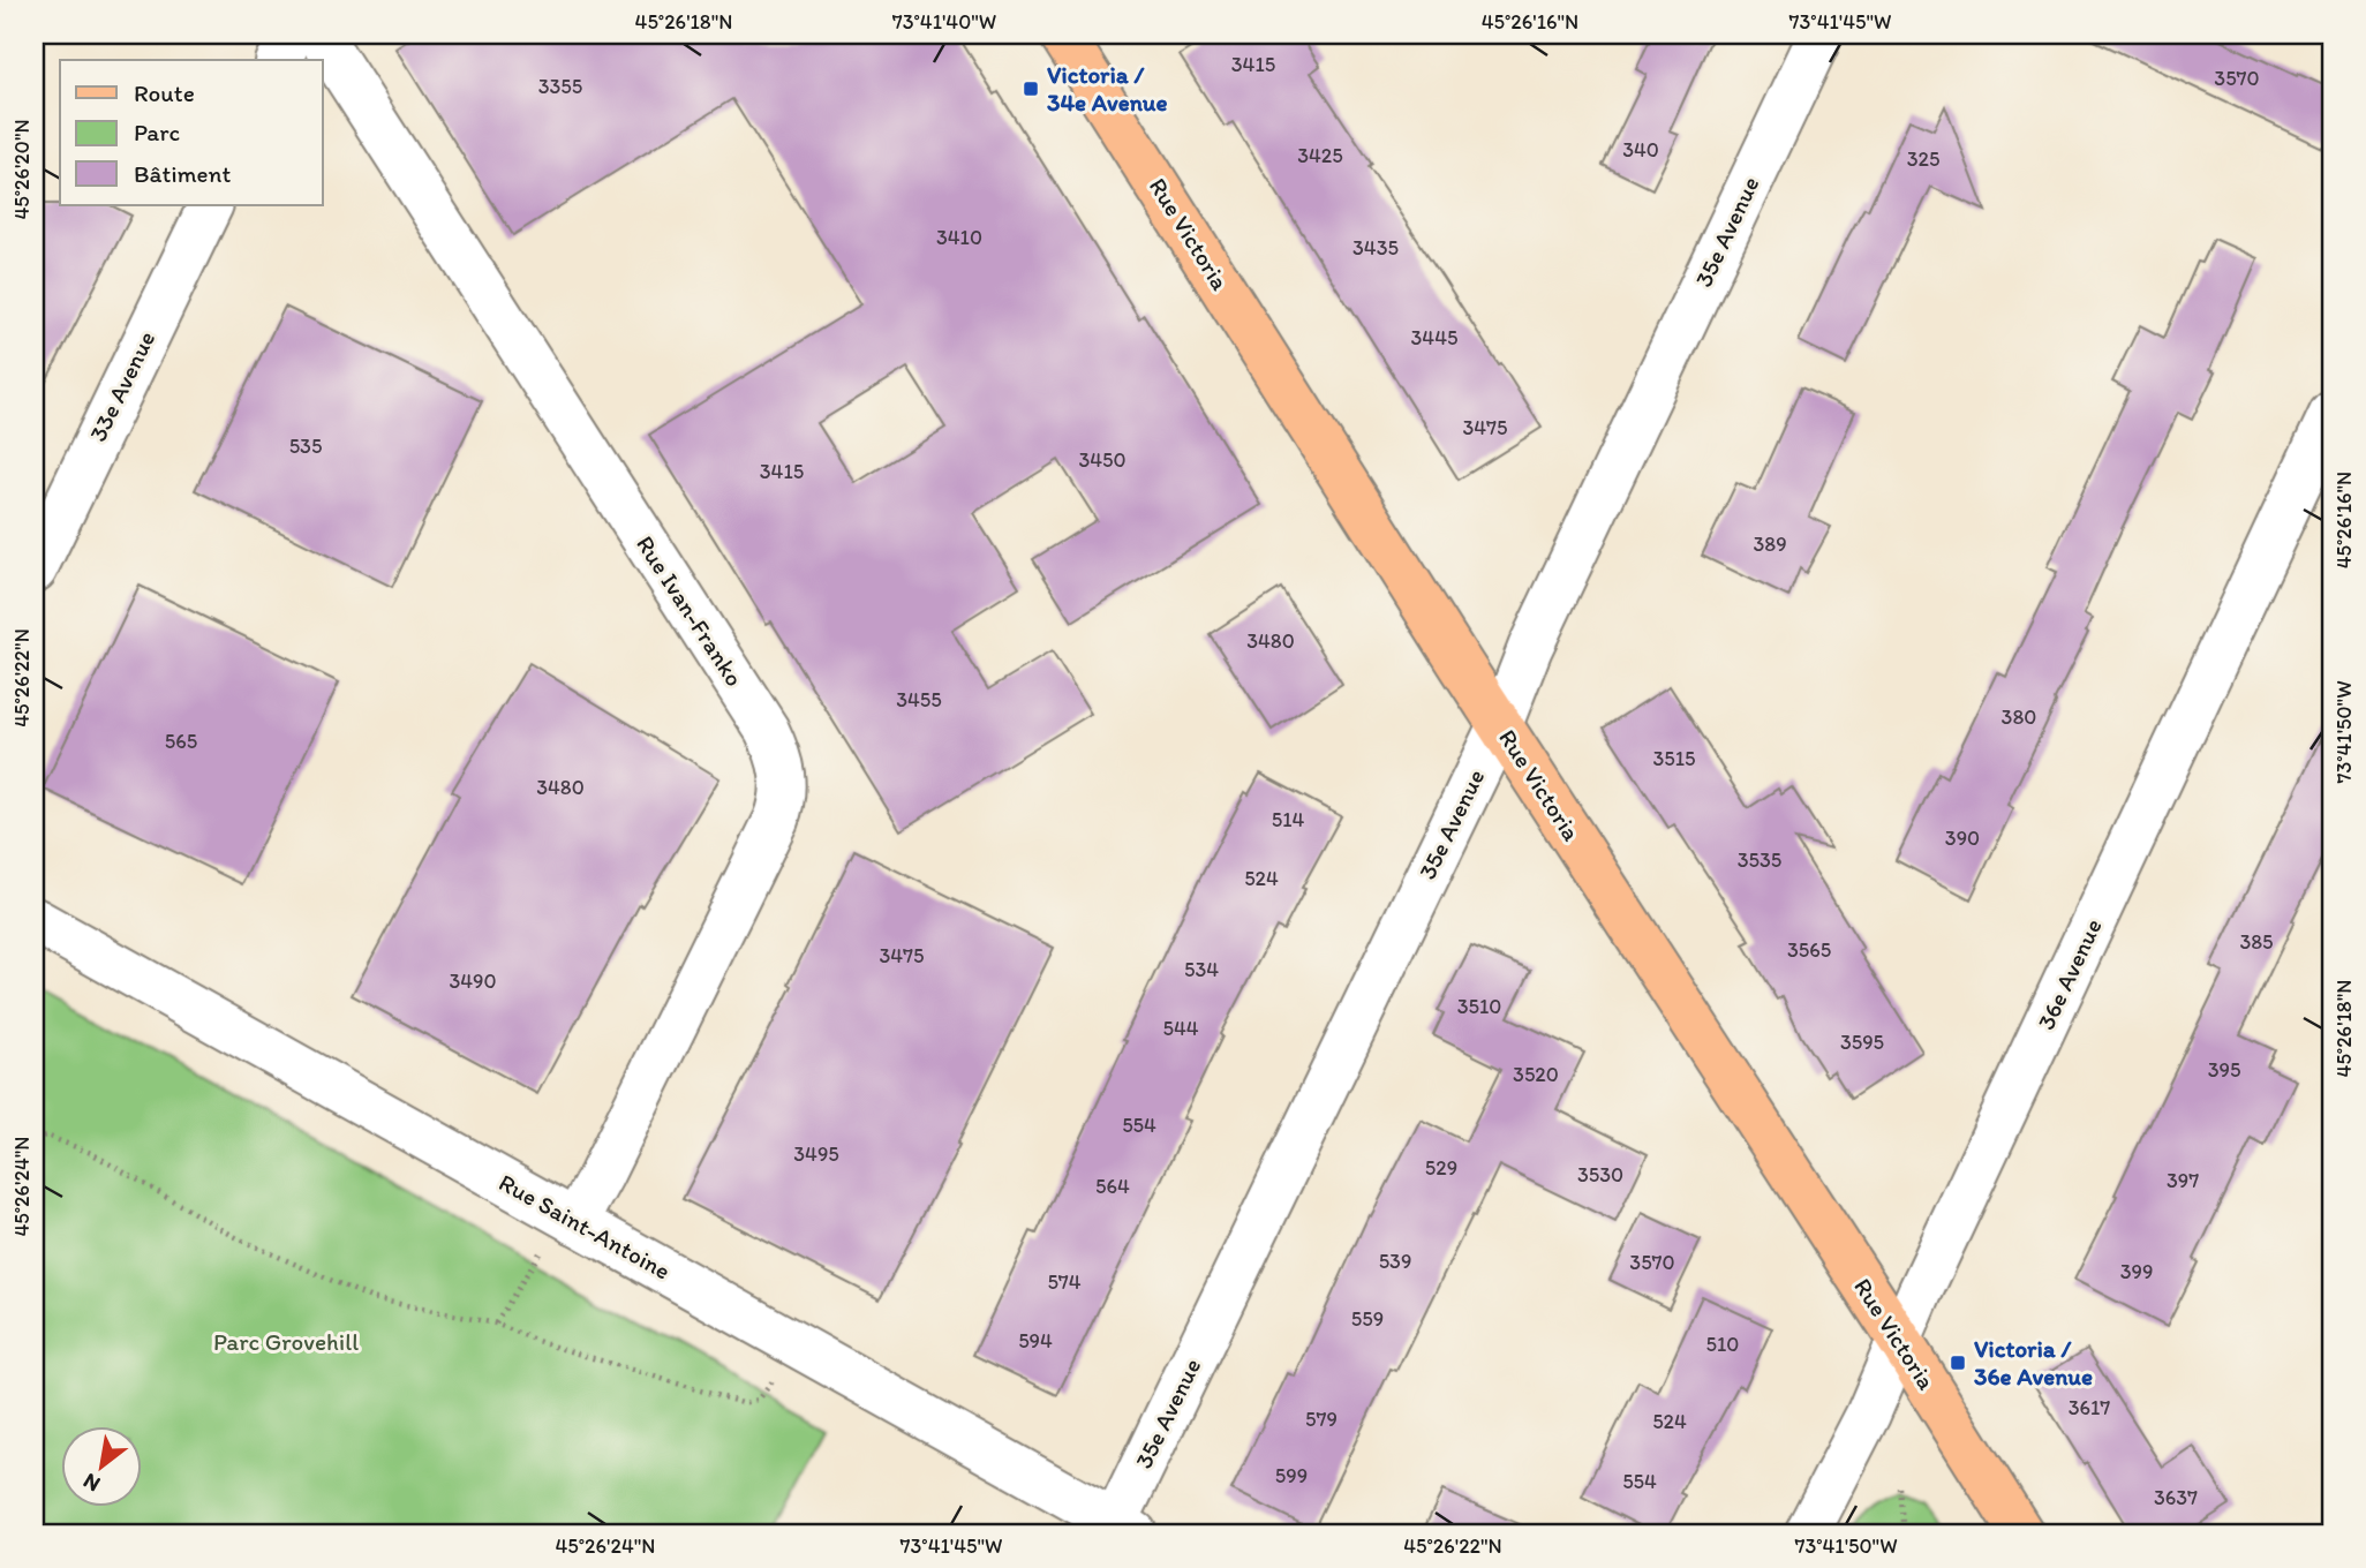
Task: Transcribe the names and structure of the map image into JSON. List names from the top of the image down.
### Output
{
  "streets": {
    "main road": ["Rue Victoria"],
    "street": [
      "35e Avenue",
      "33e Avenue",
      "Rue Ivan-Franko",
      "36e Avenue",
      "Rue Saint-Antoine"
    ]
  },
  "crossings": [
    ["35e Avenue", "Rue Victoria"],
    ["35e Avenue", "Rue Saint-Antoine"],
    ["Rue Victoria", "36e Avenue"],
    ["Rue Ivan-Franko", "Rue Saint-Antoine"]
  ],
  "parks": ["Parc Grovehill"],
  "places": {
    "transit": ["Victoria / 34e Avenue", "Victoria / 36e Avenue"]
  },
  "house_numbers": [
    "3415",
    "3570",
    "3355",
    "340",
    "3425",
    "325",
    "3410",
    "3435",
    "3445",
    "3475",
    "535",
    "3450",
    "3415",
    "389",
    "3480",
    "3455",
    "380",
    "565",
    "3515",
    "3480",
    "514",
    "390",
    "3535",
    "524",
    "385",
    "3565",
    "3475",
    "534",
    "3490",
    "3510",
    "544",
    "3595",
    "395",
    "3520",
    "554",
    "3495",
    "529",
    "3530",
    "397",
    "564",
    "539",
    "3570",
    "399",
    "574",
    "559",
    "594",
    "510",
    "3617",
    "579",
    "524",
    "599",
    "554",
    "3637"
  ],
  "legend": ["Route", "Parc", "Bâtiment"],
  "north": "bottom left",
  "coordinates": [
    "45°26'18\"N",
    "73°41'40\"W",
    "45°26'16\"N",
    "73°41'45\"W",
    "45°26'20\"N",
    "45°26'22\"N",
    "73°41'50\"W",
    "45°26'24\"N"
  ]
}
